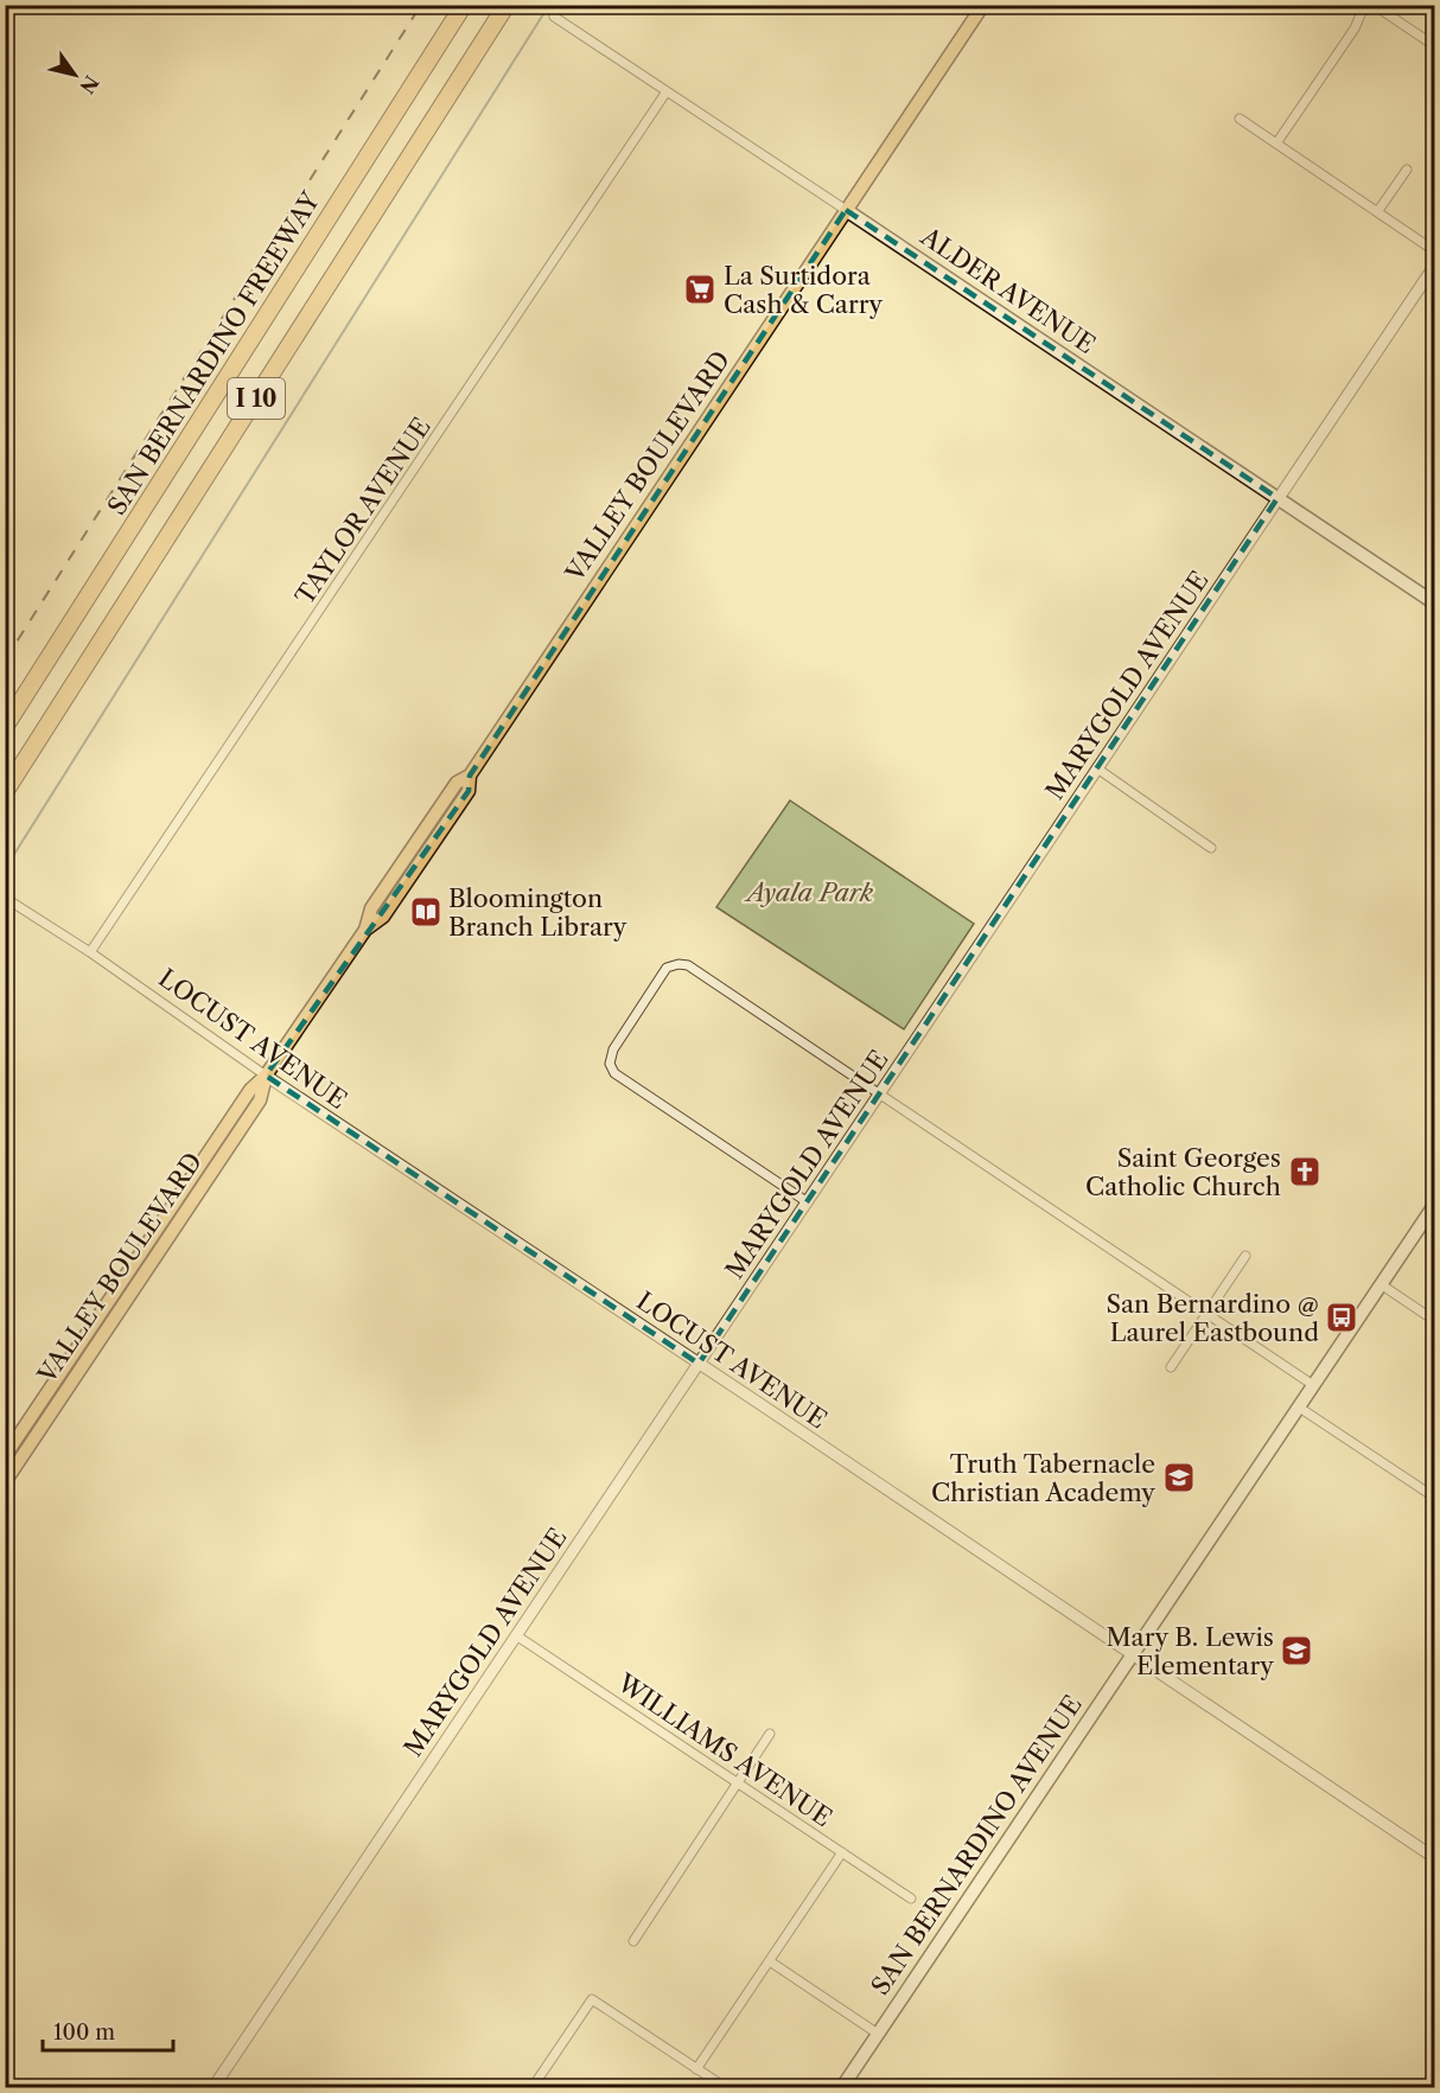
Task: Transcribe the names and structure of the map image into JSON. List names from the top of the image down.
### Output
{
  "streets": {
    "highway": ["SAN BERNARDINO FREEWAY", "I 10"],
    "main road": ["ALDER AVENUE", "VALLEY BOULEVARD", "SAN BERNARDINO AVENUE"],
    "street": [
      "TAYLOR AVENUE",
      "MARYGOLD AVENUE",
      "LOCUST AVENUE",
      "WILLIAMS AVENUE"
    ]
  },
  "crossings": [
    ["ALDER AVENUE", "VALLEY BOULEVARD"],
    ["ALDER AVENUE", "TAYLOR AVENUE"],
    ["ALDER AVENUE", "MARYGOLD AVENUE"],
    ["VALLEY BOULEVARD", "LOCUST AVENUE"],
    ["TAYLOR AVENUE", "LOCUST AVENUE"],
    ["MARYGOLD AVENUE", "LOCUST AVENUE"],
    ["MARYGOLD AVENUE", "WILLIAMS AVENUE"],
    ["LOCUST AVENUE", "SAN BERNARDINO AVENUE"]
  ],
  "parks": ["Ayala Park"],
  "places": {
    "supermarket": ["La Surtidora Cash & Carry"],
    "library": ["Bloomington Branch Library"],
    "church": ["Saint Georges Catholic Church"],
    "bus stop": ["San Bernardino @ Laurel Eastbound"],
    "school or university": ["Truth Tabernacle Christian Academy", "Mary B. Lewis Elementary"]
  },
  "scale_bar": "100 m",
  "north": "bottom right"
}
